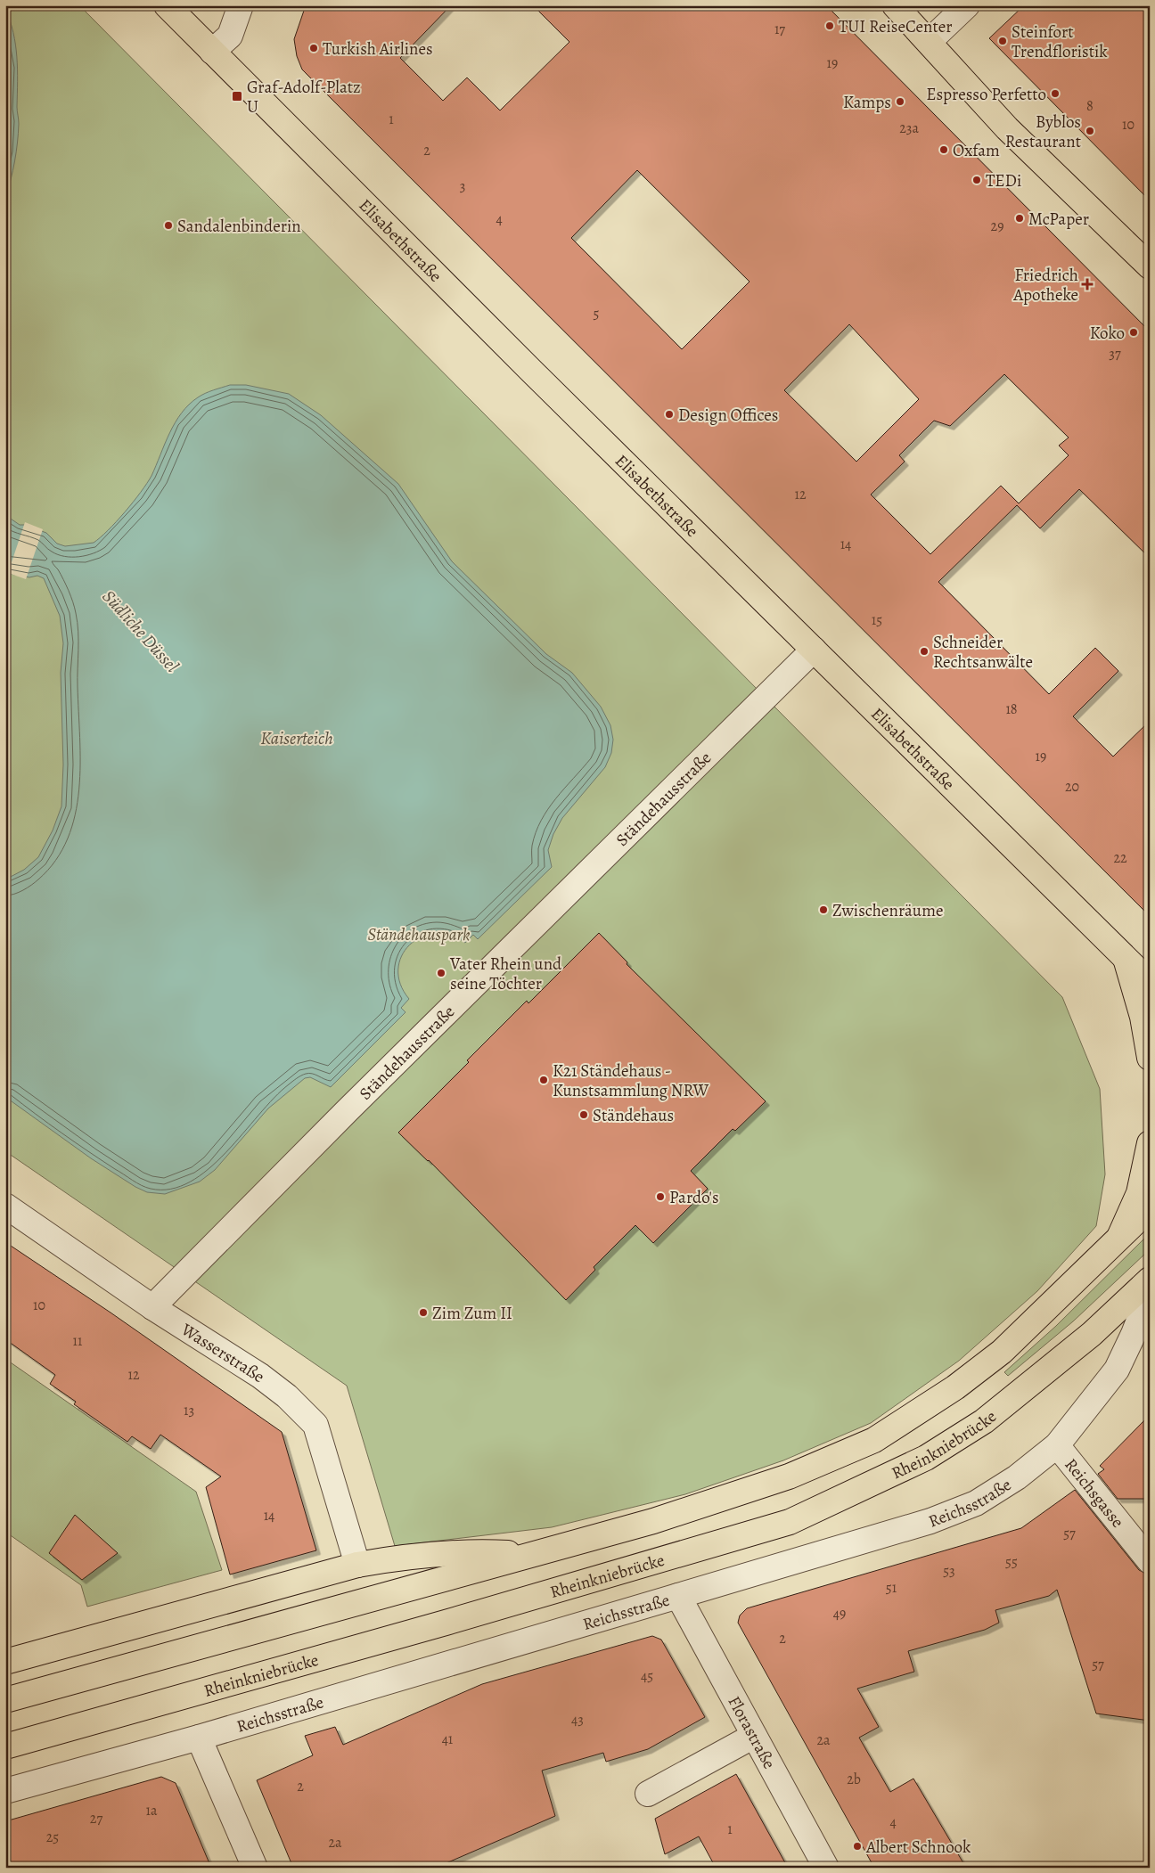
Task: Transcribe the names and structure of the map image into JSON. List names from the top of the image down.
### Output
{
  "streets": {
    "main road": ["Elisabethstraße", "Rheinkniebrücke"],
    "street": [
      "Ständehausstraße",
      "Wasserstraße",
      "Reichsgasse",
      "Reichsstraße",
      "Florastraße"
    ]
  },
  "crossings": [
    ["Elisabethstraße", "Ständehausstraße"],
    ["Ständehausstraße", "Wasserstraße"],
    ["Reichsgasse", "Reichsstraße"],
    ["Reichsstraße", "Florastraße"]
  ],
  "water": ["Südliche Düssel", "Kaiserteich"],
  "parks": ["Ständehauspark"],
  "places": {
    "other": [
      "TUI ReiseCenter",
      "Steinfort Trendfloristik",
      "Turkish Airlines",
      "Espresso Perfetto",
      "Kamps",
      "Byblos Restaurant",
      "Oxfam",
      "TEDi",
      "McPaper",
      "Sandalenbinderin",
      "Koko",
      "Design Offices",
      "Schneider Rechtsanwälte",
      "Zwischenräume",
      "Vater Rhein und seine Töchter",
      "K21 Ständehaus - Kunstsammlung NRW",
      "Ständehaus",
      "Pardo's",
      "Zim Zum II",
      "Albert Schnook"
    ],
    "transit": ["Graf-Adolf-Platz U"],
    "health": ["Friedrich Apotheke"]
  },
  "house_numbers": [
    "17",
    "19",
    "8",
    "1",
    "10",
    "23a",
    "2",
    "3",
    "4",
    "29",
    "5",
    "37",
    "12",
    "14",
    "15",
    "18",
    "19",
    "20",
    "22",
    "10",
    "11",
    "12",
    "13",
    "14",
    "57",
    "55",
    "53",
    "51",
    "49",
    "2",
    "57",
    "45",
    "43",
    "41",
    "2a",
    "2b",
    "2",
    "1a",
    "27",
    "4",
    "1",
    "25",
    "2a"
  ]
}
